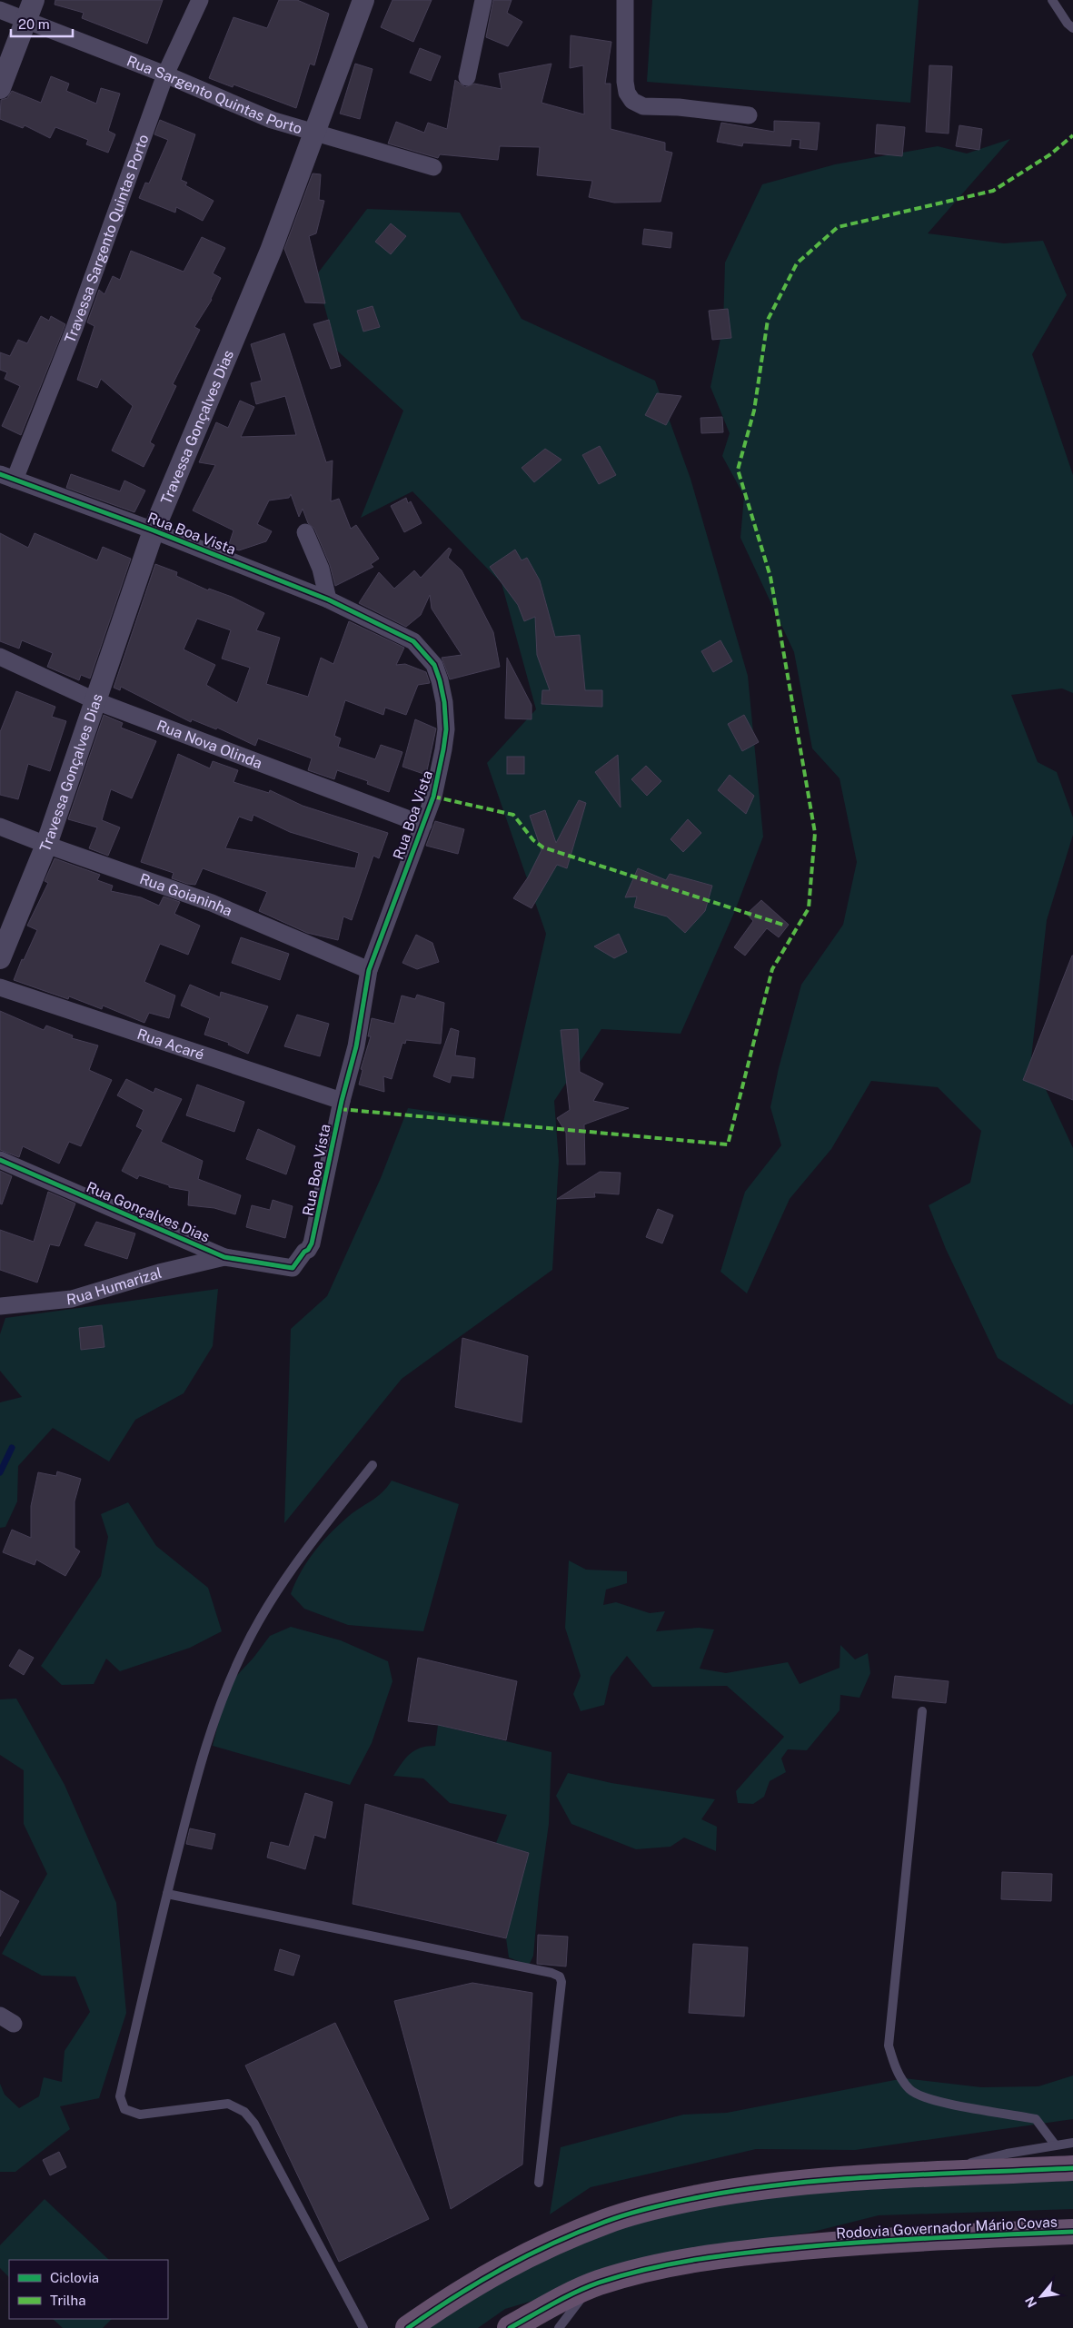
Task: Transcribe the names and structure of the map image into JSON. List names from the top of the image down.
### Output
{
  "streets": {
    "highway": ["Rodovia Governador Mário Covas"],
    "street": [
      "Rua Sargento Quintas Porto",
      "Travessa Sargento Quintas Porto",
      "Travessa Gonçalves Dias",
      "Rua Boa Vista",
      "Rua Nova Olinda",
      "Rua Goianinha",
      "Rua Acaré",
      "Rua Gonçalves Dias",
      "Rua Humarizal"
    ]
  },
  "crossings": [
    ["Rua Sargento Quintas Porto", "Travessa Sargento Quintas Porto"],
    ["Rua Sargento Quintas Porto", "Travessa Gonçalves Dias"],
    ["Travessa Sargento Quintas Porto", "Rua Boa Vista"],
    ["Travessa Gonçalves Dias", "Rua Boa Vista"],
    ["Travessa Gonçalves Dias", "Rua Nova Olinda"],
    ["Travessa Gonçalves Dias", "Rua Goianinha"],
    ["Rua Boa Vista", "Rua Nova Olinda"],
    ["Rua Boa Vista", "Rua Goianinha"],
    ["Rua Boa Vista", "Rua Acaré"],
    ["Rua Boa Vista", "Rua Gonçalves Dias"],
    ["Rua Gonçalves Dias", "Rua Humarizal"]
  ],
  "legend": ["Ciclovia", "Trilha"],
  "scale_bar": "20 m",
  "north": "bottom left"
}
